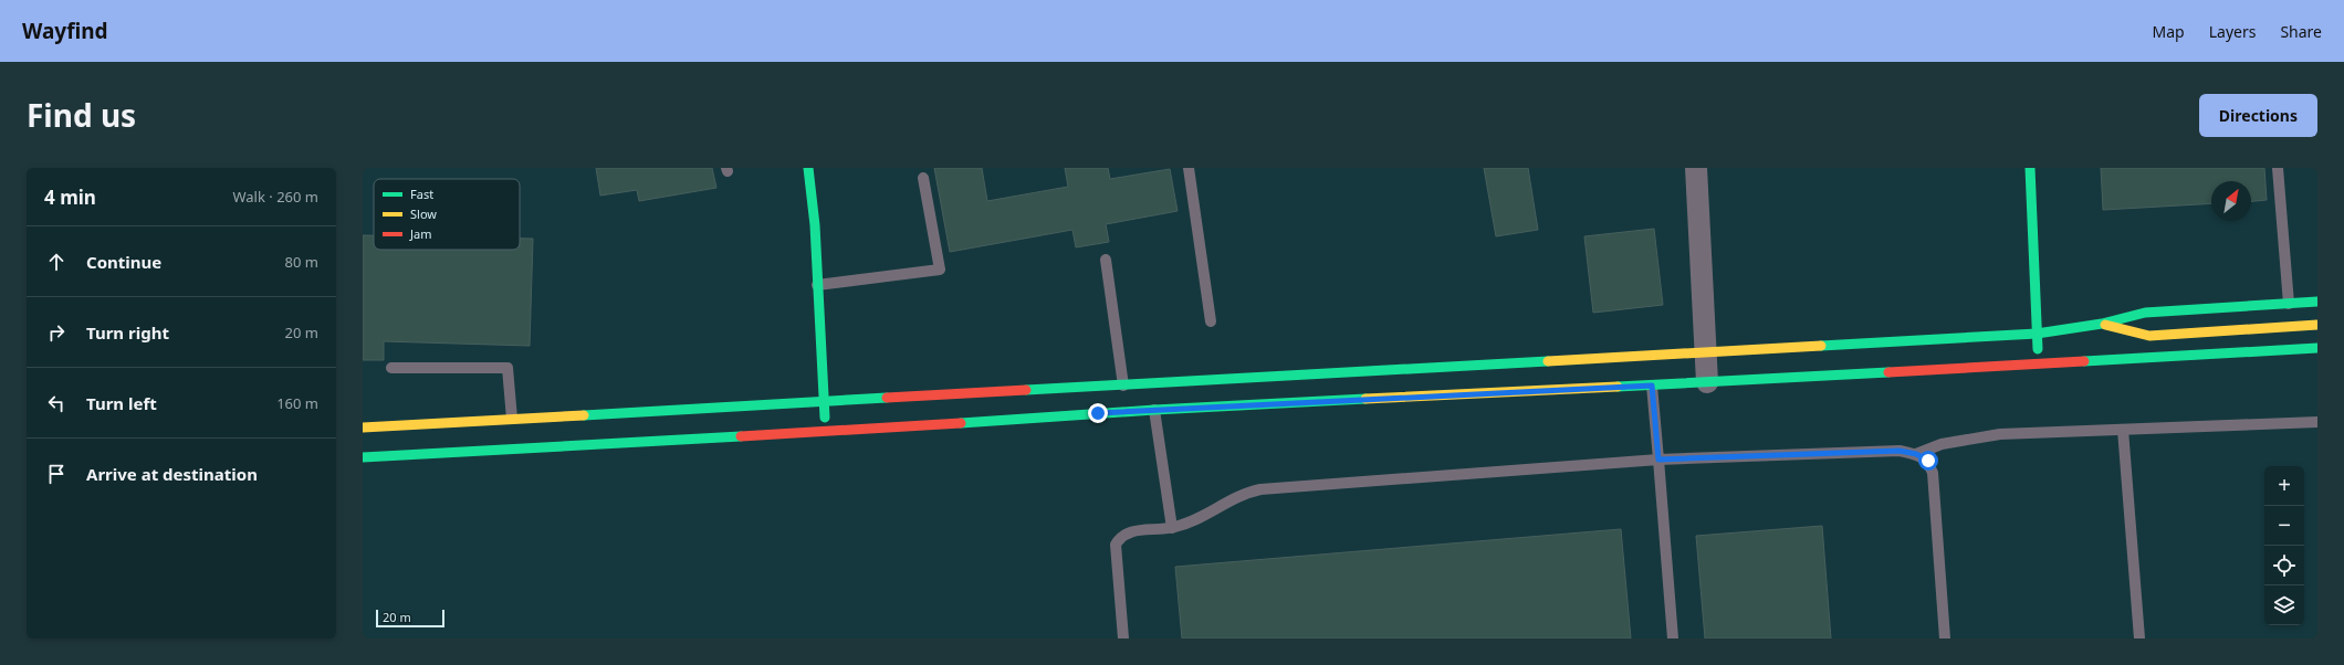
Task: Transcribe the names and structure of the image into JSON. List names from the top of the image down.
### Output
{
  "legend": ["Fast", "Slow", "Jam"],
  "scale_bar": "20 m",
  "north": "top right",
  "page": {
    "header": "Wayfind",
    "nav": ["Map", "Layers", "Share"],
    "title": "Find us",
    "buttons": "Directions",
    "heading": ["4 min", "Walk · 260 m"],
    "list": [
      ["Continue", "80 m"],
      ["Turn right", "20 m"],
      ["Turn left", "160 m"],
      "Arrive at destination"
    ],
    "map_buttons": ["+", "−"],
    "scale": "20 m"
  }
}
